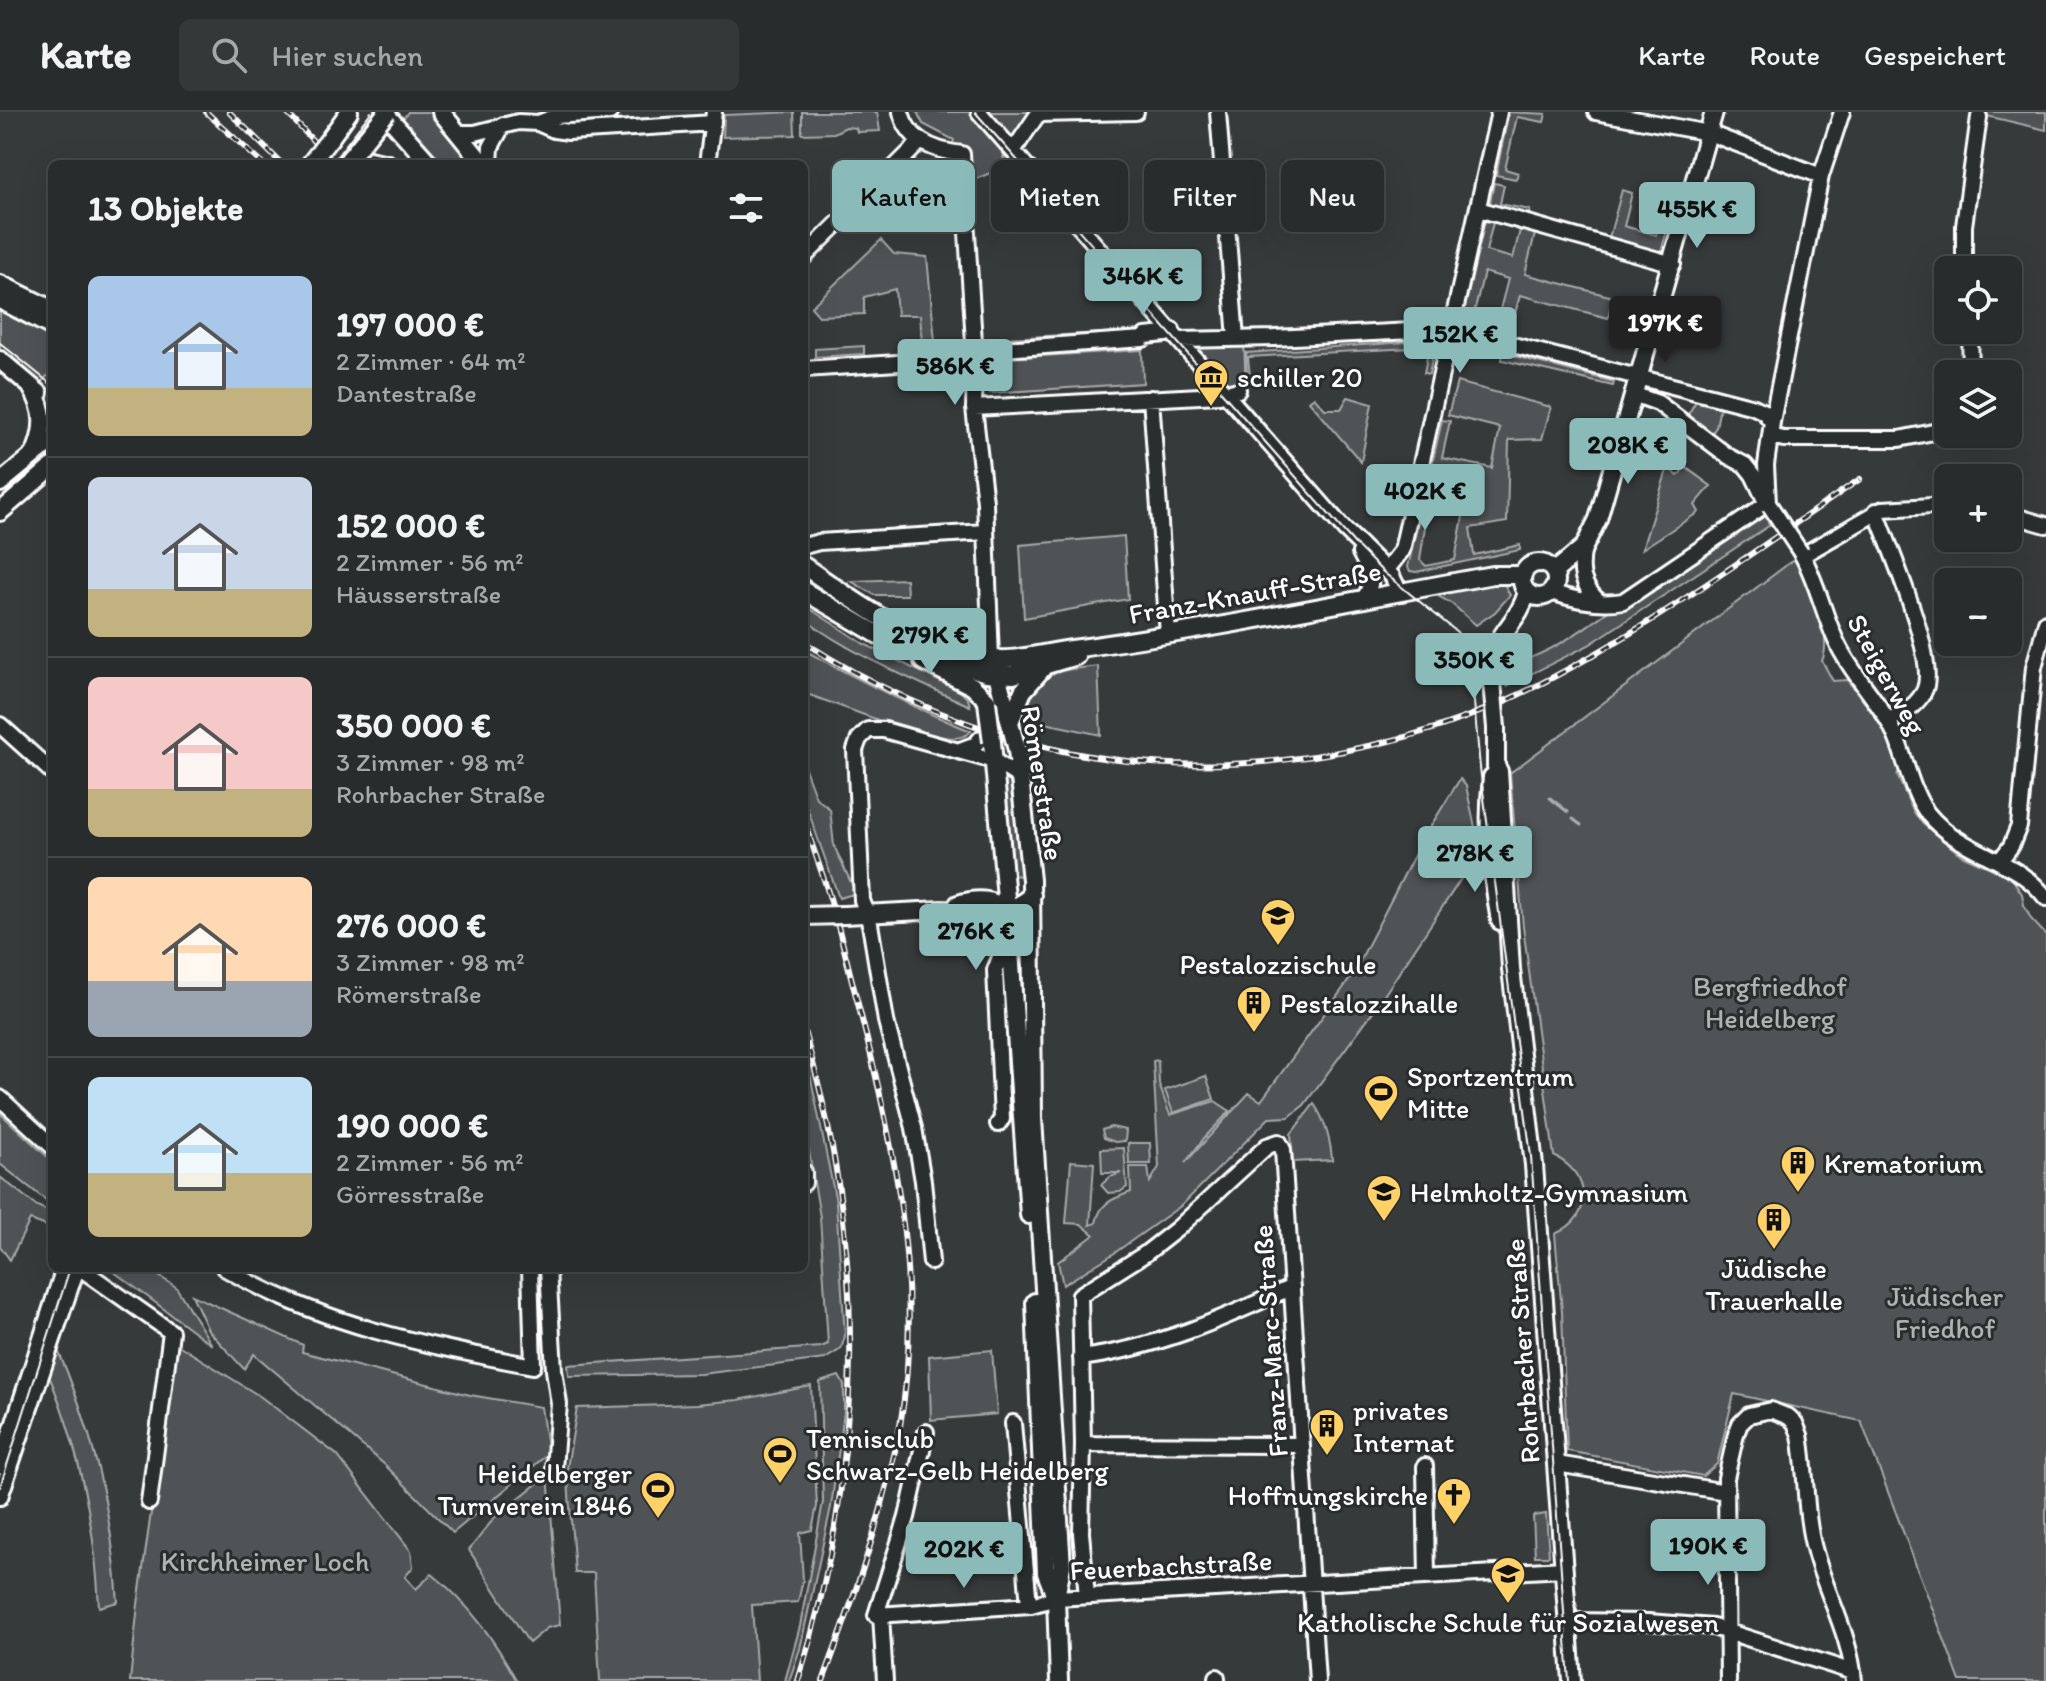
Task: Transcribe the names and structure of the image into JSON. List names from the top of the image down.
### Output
{
  "streets": {
    "main road": ["Franz-Knauff-Straße", "Römerstraße", "Rohrbacher Straße"],
    "street": ["Steigerweg", "Franz-Marc-Straße", "Feuerbachstraße"]
  },
  "crossings": [
    ["Franz-Knauff-Straße", "Römerstraße"],
    ["Franz-Knauff-Straße", "Rohrbacher Straße"],
    ["Römerstraße", "Feuerbachstraße"],
    ["Franz-Marc-Straße", "Feuerbachstraße"],
    ["Rohrbacher Straße", "Feuerbachstraße"]
  ],
  "parks": ["Bergfriedhof Heidelberg", "Jüdischer Friedhof", "Kirchheimer Loch"],
  "places": {
    "museum": ["schiller 20"],
    "school or university": ["Pestalozzischule", "Helmholtz-Gymnasium", "Katholische Schule für Sozialwesen"],
    "building": [
      "Pestalozzihalle",
      "Krematorium",
      "Jüdische Trauerhalle",
      "privates Internat"
    ],
    "sports": ["Sportzentrum Mitte", "Tennisclub Schwarz-Gelb Heidelberg", "Heidelberger Turnverein 1846"],
    "church": ["Hoffnungskirche"]
  },
  "page": {
    "header": "Karte",
    "search": "Hier suchen",
    "nav": ["Karte", "Route", "Gespeichert"],
    "chip": [
      "Kaufen",
      "Mieten",
      "Filter",
      "Neu"
    ],
    "heading": "13 Objekte",
    "price": [
      "455K €",
      "346K €",
      "197K €",
      "152K €",
      "586K €",
      "208K €",
      "402K €",
      "279K €",
      "350K €",
      "278K €",
      "276K €",
      "190K €",
      "202K €"
    ],
    "map_buttons": ["+", "−"],
    "list": [
      {
        "name": "197 000 €",
        "note": "2 Zimmer · 64 m² · Dantestraße"
      },
      {
        "name": "152 000 €",
        "note": "2 Zimmer · 56 m² · Häusserstraße"
      },
      {
        "name": "350 000 €",
        "note": "3 Zimmer · 98 m² · Rohrbacher Straße"
      },
      {
        "name": "276 000 €",
        "note": "3 Zimmer · 98 m² · Römerstraße"
      },
      {
        "name": "190 000 €",
        "note": "2 Zimmer · 56 m² · Görresstraße"
      }
    ]
  }
}
